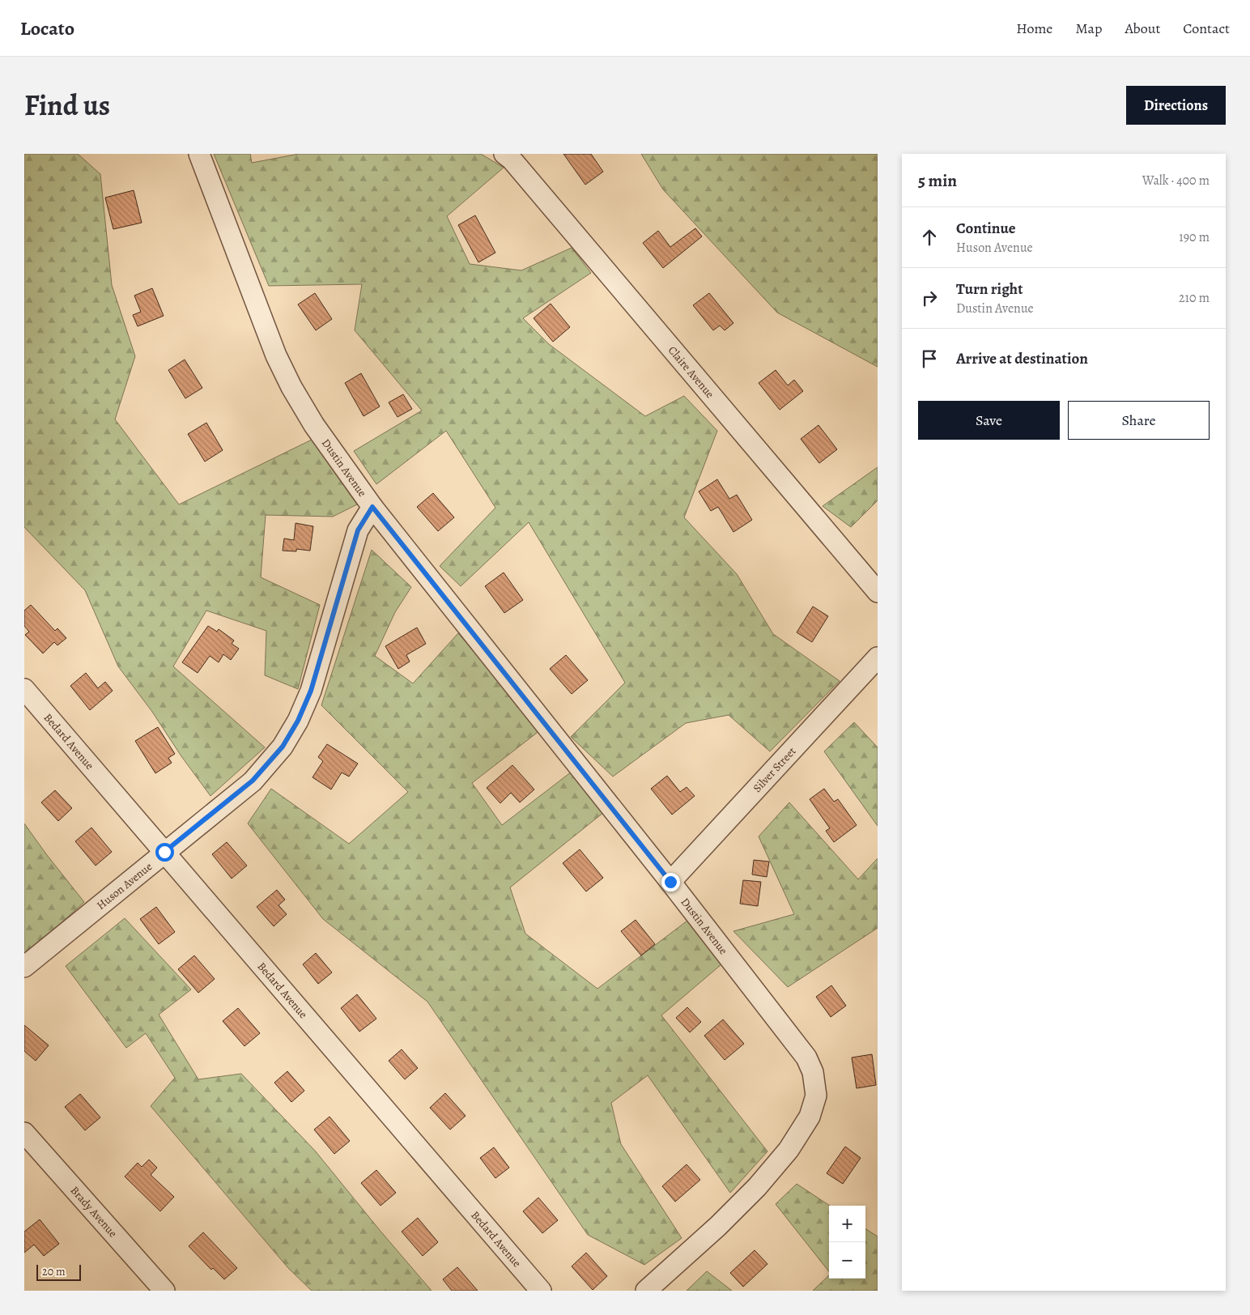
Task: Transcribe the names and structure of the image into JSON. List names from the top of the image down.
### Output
{
  "streets": {
    "street": [
      "Claire Avenue",
      "Dustin Avenue",
      "Bedard Avenue",
      "Silver Street",
      "Huson Avenue",
      "Brady Avenue"
    ]
  },
  "crossings": [
    ["Dustin Avenue", "Silver Street"],
    ["Dustin Avenue", "Huson Avenue"],
    ["Bedard Avenue", "Huson Avenue"]
  ],
  "scale_bar": "20 m",
  "page": {
    "header": "Locato",
    "nav": [
      "Home",
      "Map",
      "About",
      "Contact"
    ],
    "title": "Find us",
    "buttons": [
      "Directions",
      ["Save", "Share"]
    ],
    "heading": ["5 min", "Walk · 400 m"],
    "list": [
      ["Continue", "Huson Avenue", "190 m"],
      ["Turn right", "Dustin Avenue", "210 m"],
      "Arrive at destination"
    ],
    "map_buttons": ["+", "−"],
    "scale": "20 m"
  }
}
